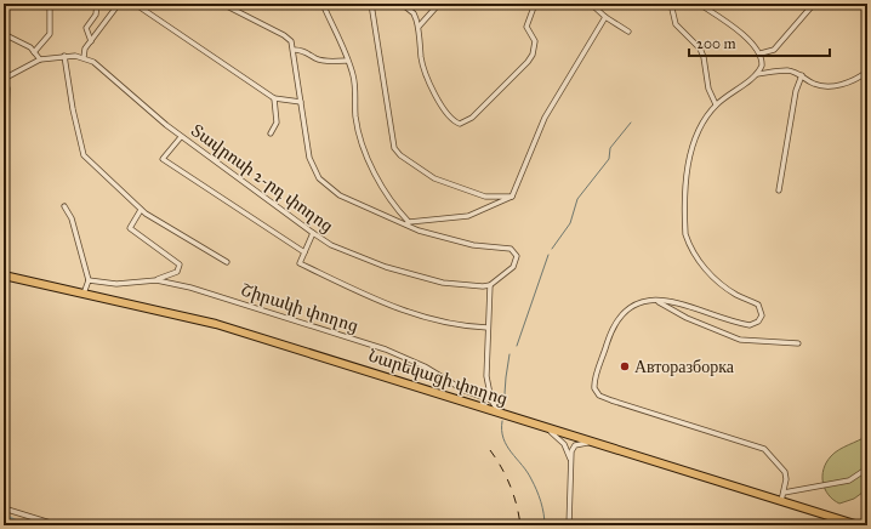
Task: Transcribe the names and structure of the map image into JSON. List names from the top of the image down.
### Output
{
  "streets": {
    "highway": ["Նարեկացի փողոց"],
    "street": ["Տավրոսի 2-րդ փողոց", "Շիրակի փողոց"]
  },
  "places": ["Авторазборка"],
  "scale_bar": "200 m"
}
